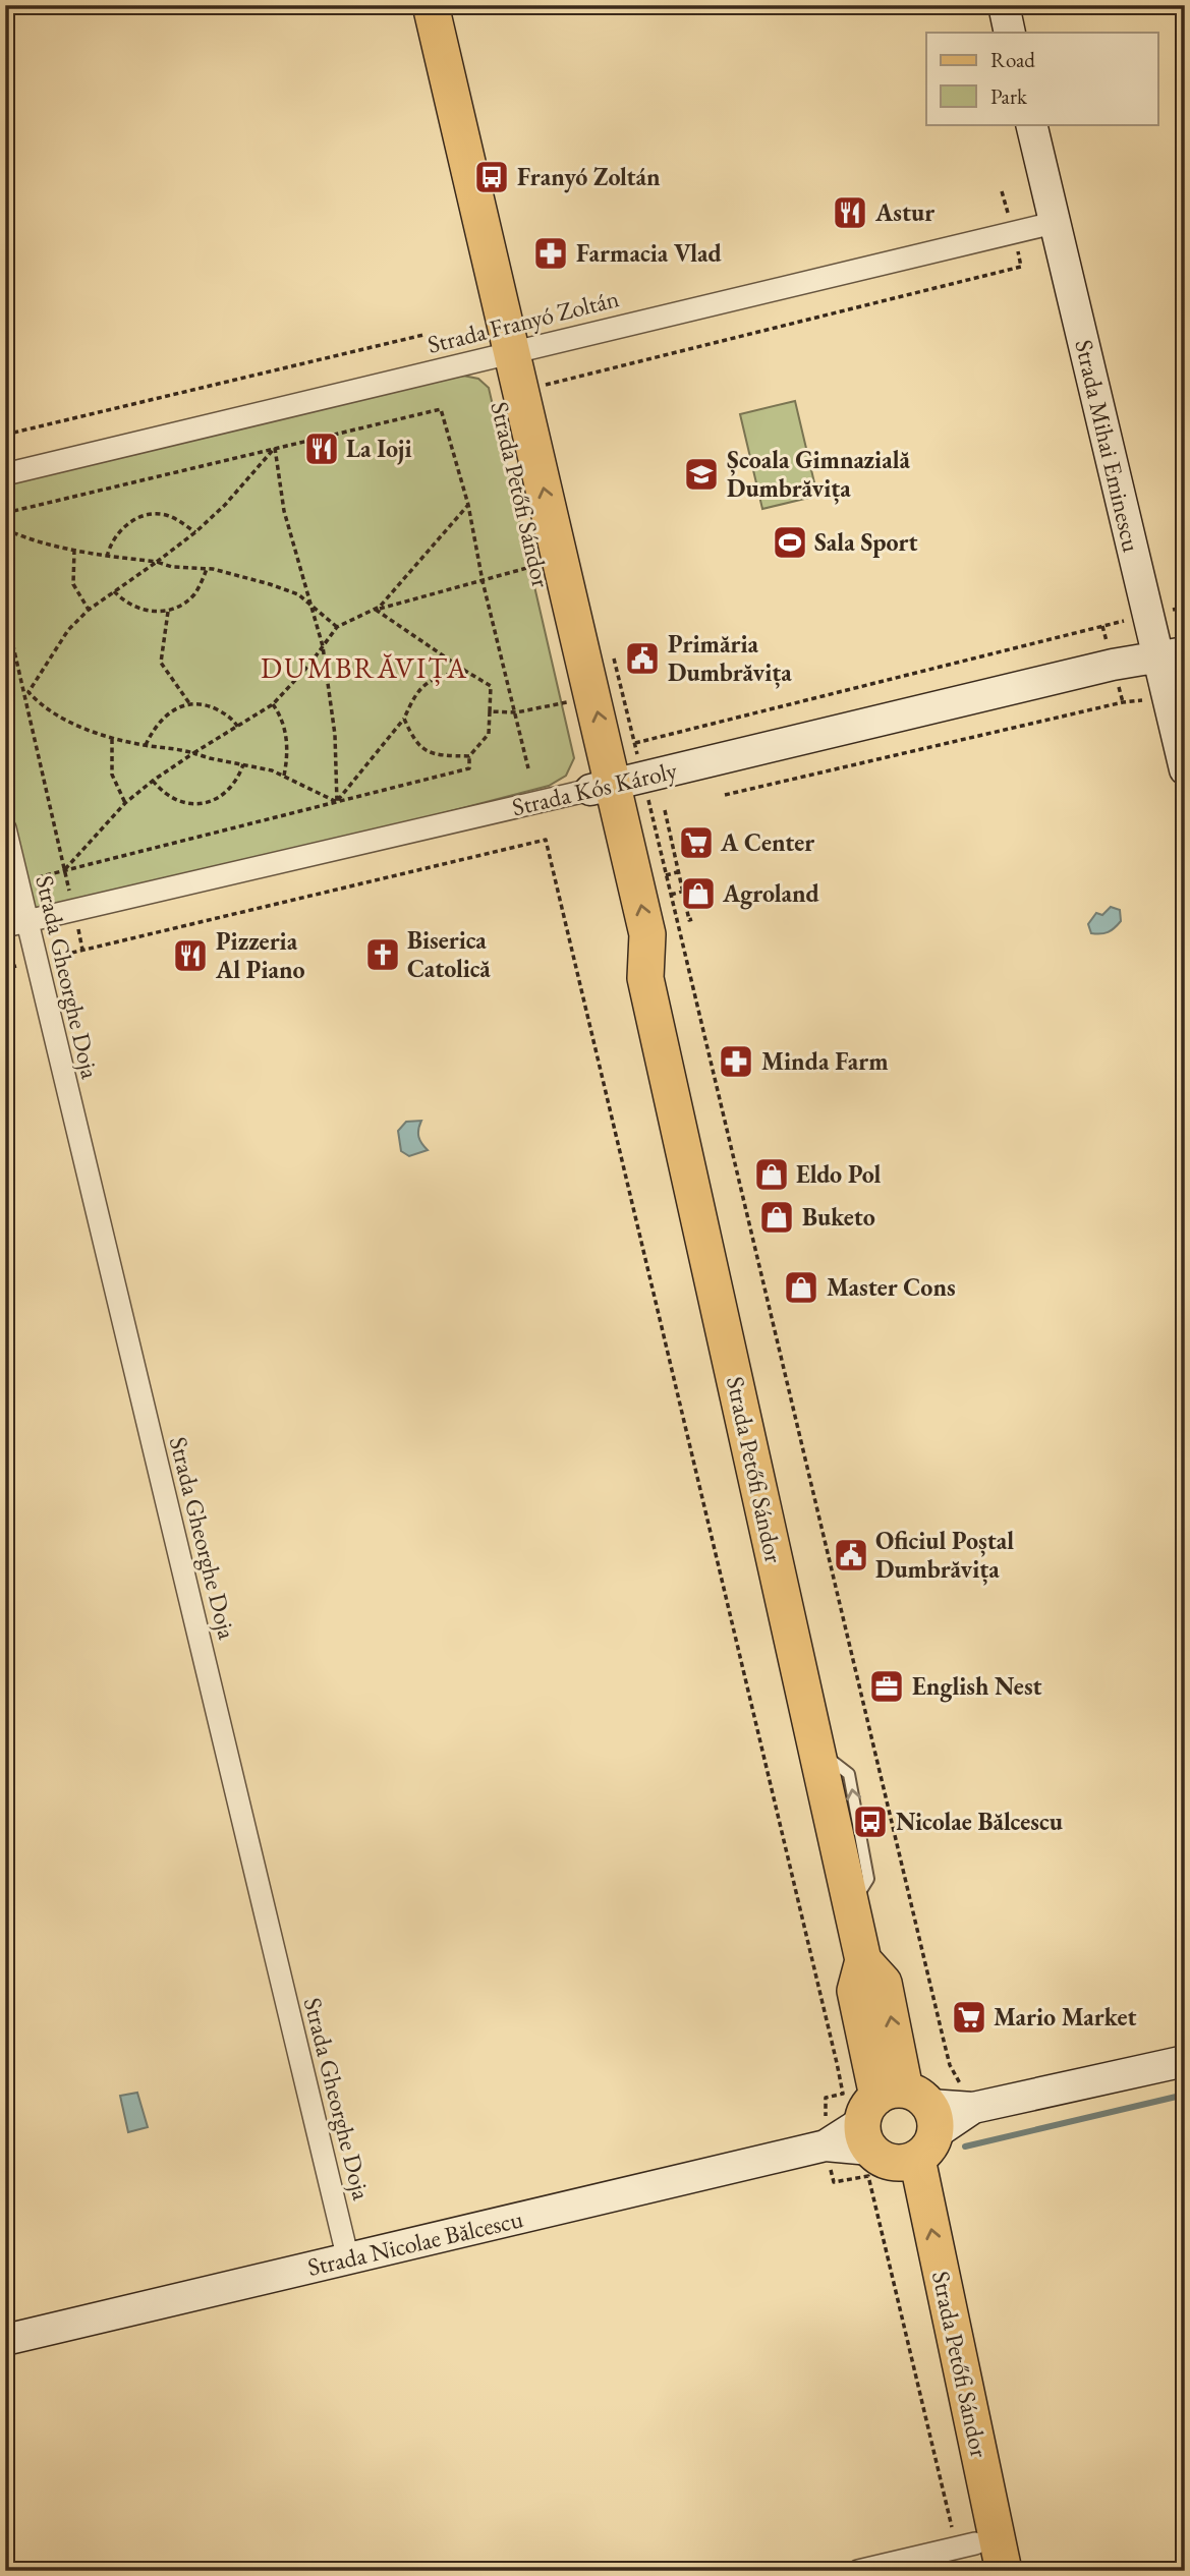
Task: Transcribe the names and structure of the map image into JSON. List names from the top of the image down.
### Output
{
  "streets": {
    "main road": ["Strada Petőfi Sándor"],
    "street": [
      "Strada Franyó Zoltán",
      "Strada Mihai Eminescu",
      "Strada Kós Károly",
      "Strada Gheorghe Doja",
      "Strada Nicolae Bălcescu"
    ]
  },
  "crossings": [
    ["Strada Franyó Zoltán", "Strada Mihai Eminescu"],
    ["Strada Franyó Zoltán", "Strada Petőfi Sándor"],
    ["Strada Mihai Eminescu", "Strada Kós Károly"],
    ["Strada Petőfi Sándor", "Strada Kós Károly"],
    ["Strada Petőfi Sándor", "Strada Nicolae Bălcescu"],
    ["Strada Kós Károly", "Strada Gheorghe Doja"],
    ["Strada Gheorghe Doja", "Strada Nicolae Bălcescu"]
  ],
  "districts": ["DUMBRĂVIȚA"],
  "places": {
    "bus stop": ["Franyó Zoltán", "Nicolae Bălcescu"],
    "restaurant": ["Astur", "La Ioji", "Pizzeria Al Piano"],
    "pharmacy": ["Farmacia Vlad", "Minda Farm"],
    "school or university": ["Școala Gimnazială Dumbrăvița"],
    "sports": ["Sala Sport"],
    "public building": ["Primăria Dumbrăvița", "Oficiul Poștal Dumbrăvița"],
    "supermarket": ["A Center", "Mario Market"],
    "shop": [
      "Agroland",
      "Eldo Pol",
      "Buketo",
      "Master Cons"
    ],
    "church": ["Biserica Catolică"],
    "office": ["English Nest"]
  },
  "legend": ["Road", "Park"]
}
